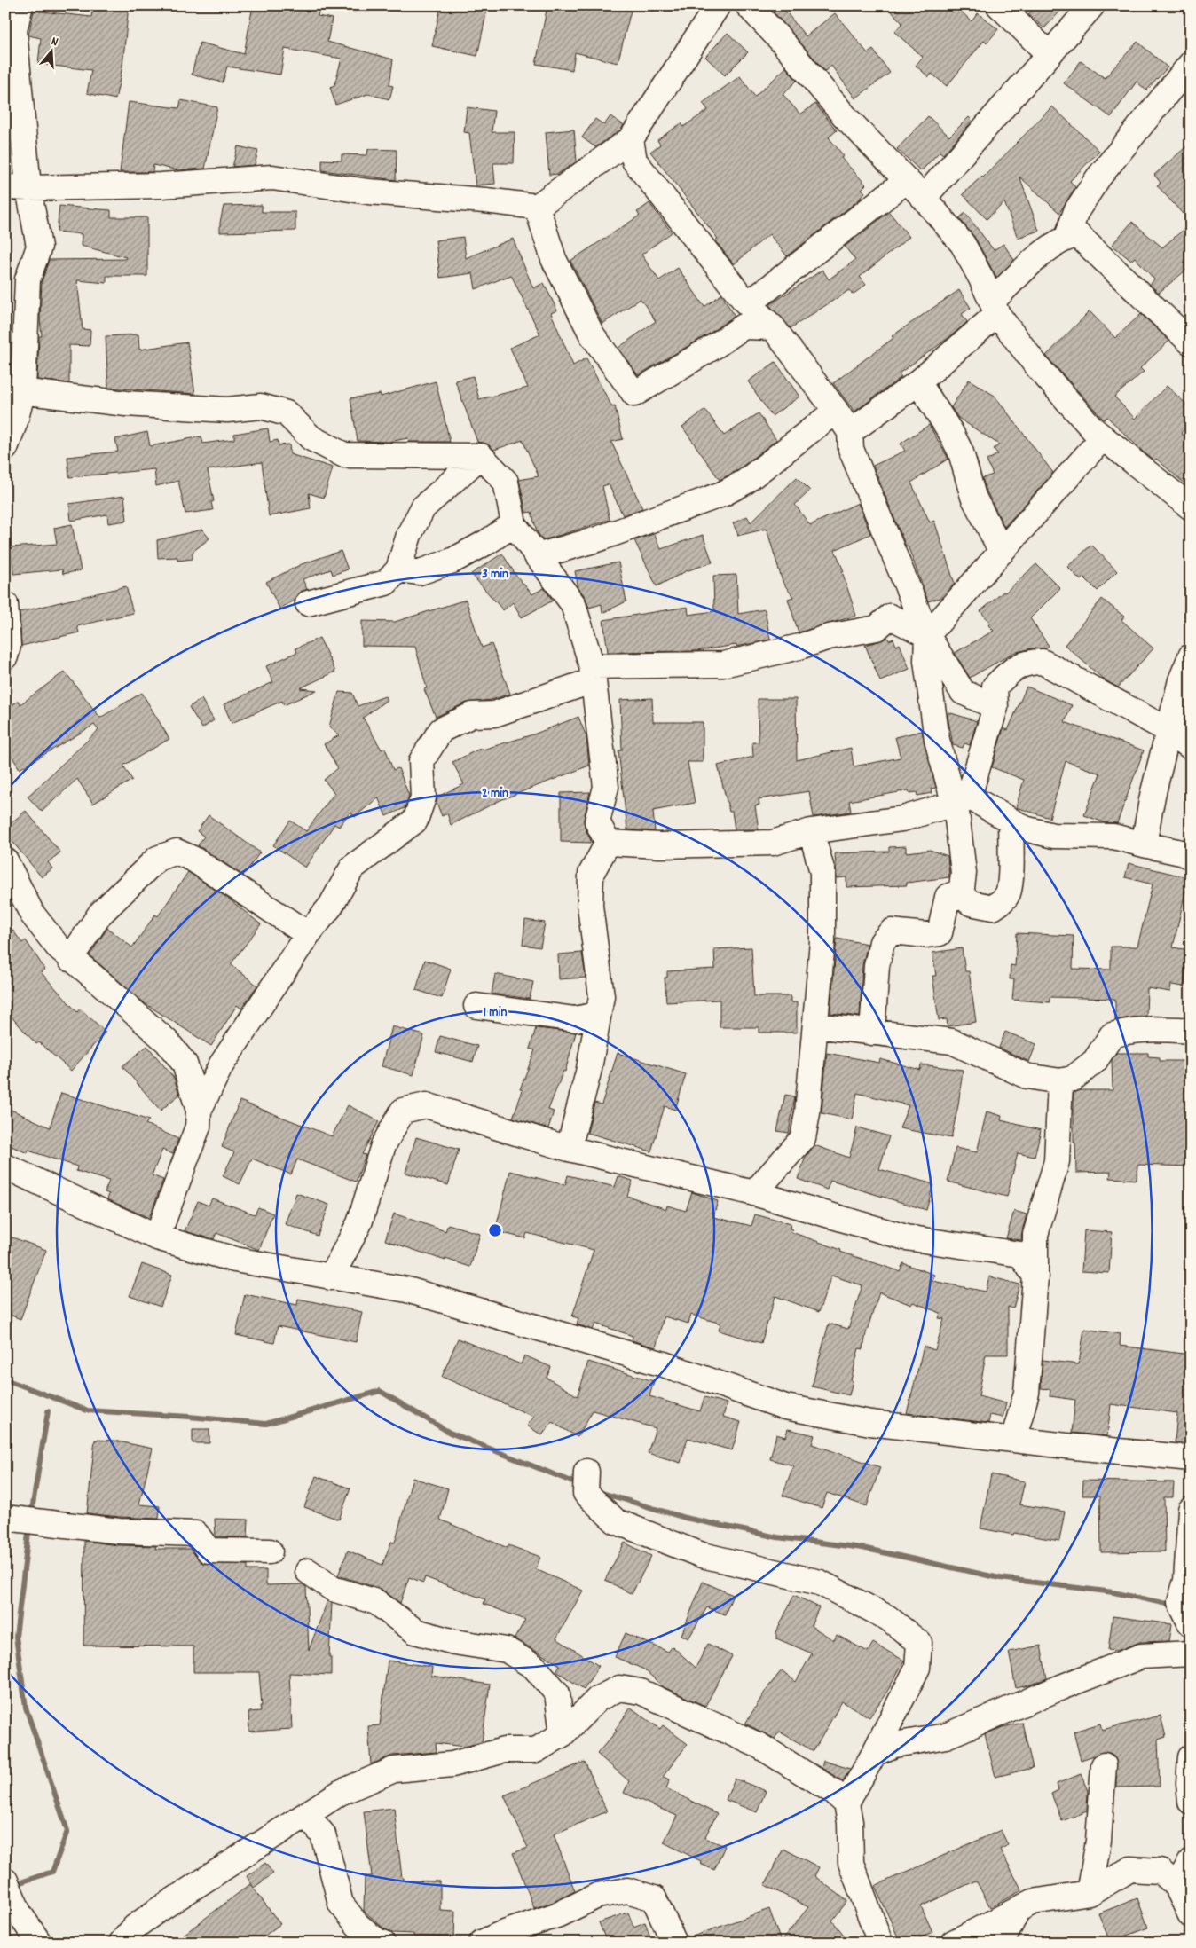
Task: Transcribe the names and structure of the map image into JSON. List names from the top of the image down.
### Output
{
  "north": "top",
  "rings": ["3 min", "2 min", "1 min"]
}
